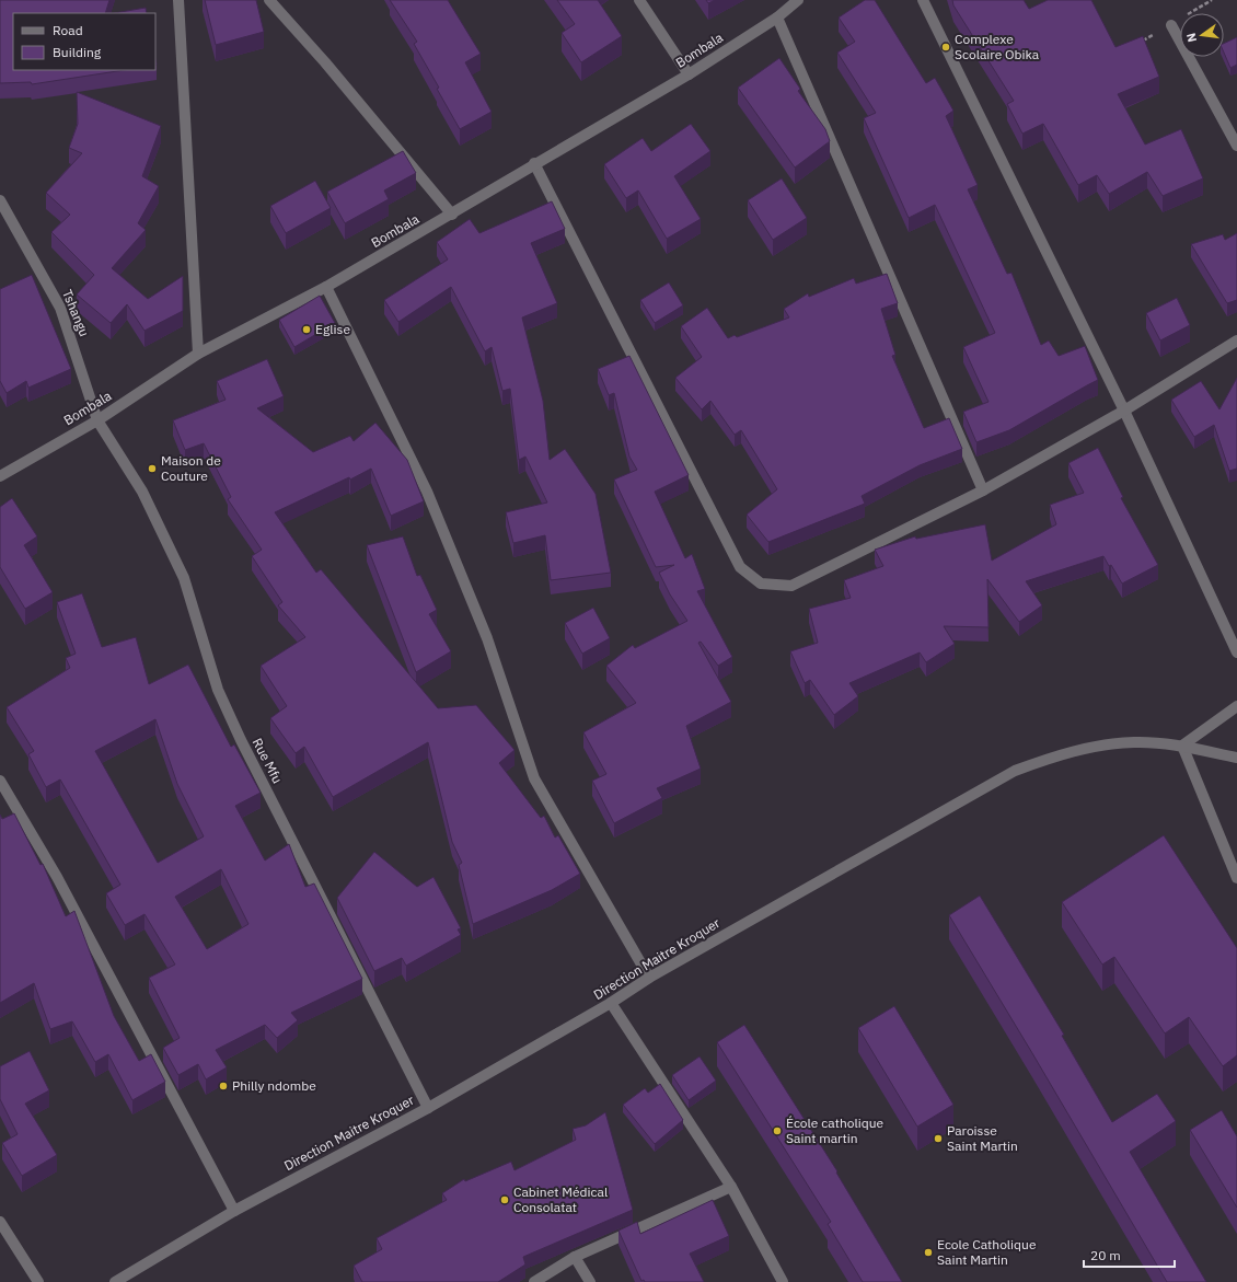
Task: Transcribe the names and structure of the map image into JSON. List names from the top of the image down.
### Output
{
  "streets": {
    "street": [
      "Bombala",
      "Tshangu",
      "Rue Mfu",
      "Direction Maitre Kroquer"
    ]
  },
  "crossings": [
    ["Bombala", "Tshangu"],
    ["Bombala", "Rue Mfu"],
    ["Tshangu", "Rue Mfu"],
    ["Rue Mfu", "Direction Maitre Kroquer"]
  ],
  "places": [
    "Complexe Scolaire Obika",
    "Eglise",
    "Maison de Couture",
    "Philly ndombe",
    "École catholique Saint martin",
    "Paroisse Saint Martin",
    "Cabinet Médical Consolatat",
    "Ecole Catholique Saint Martin"
  ],
  "legend": ["Road", "Building"],
  "scale_bar": "20 m",
  "north": "left"
}
